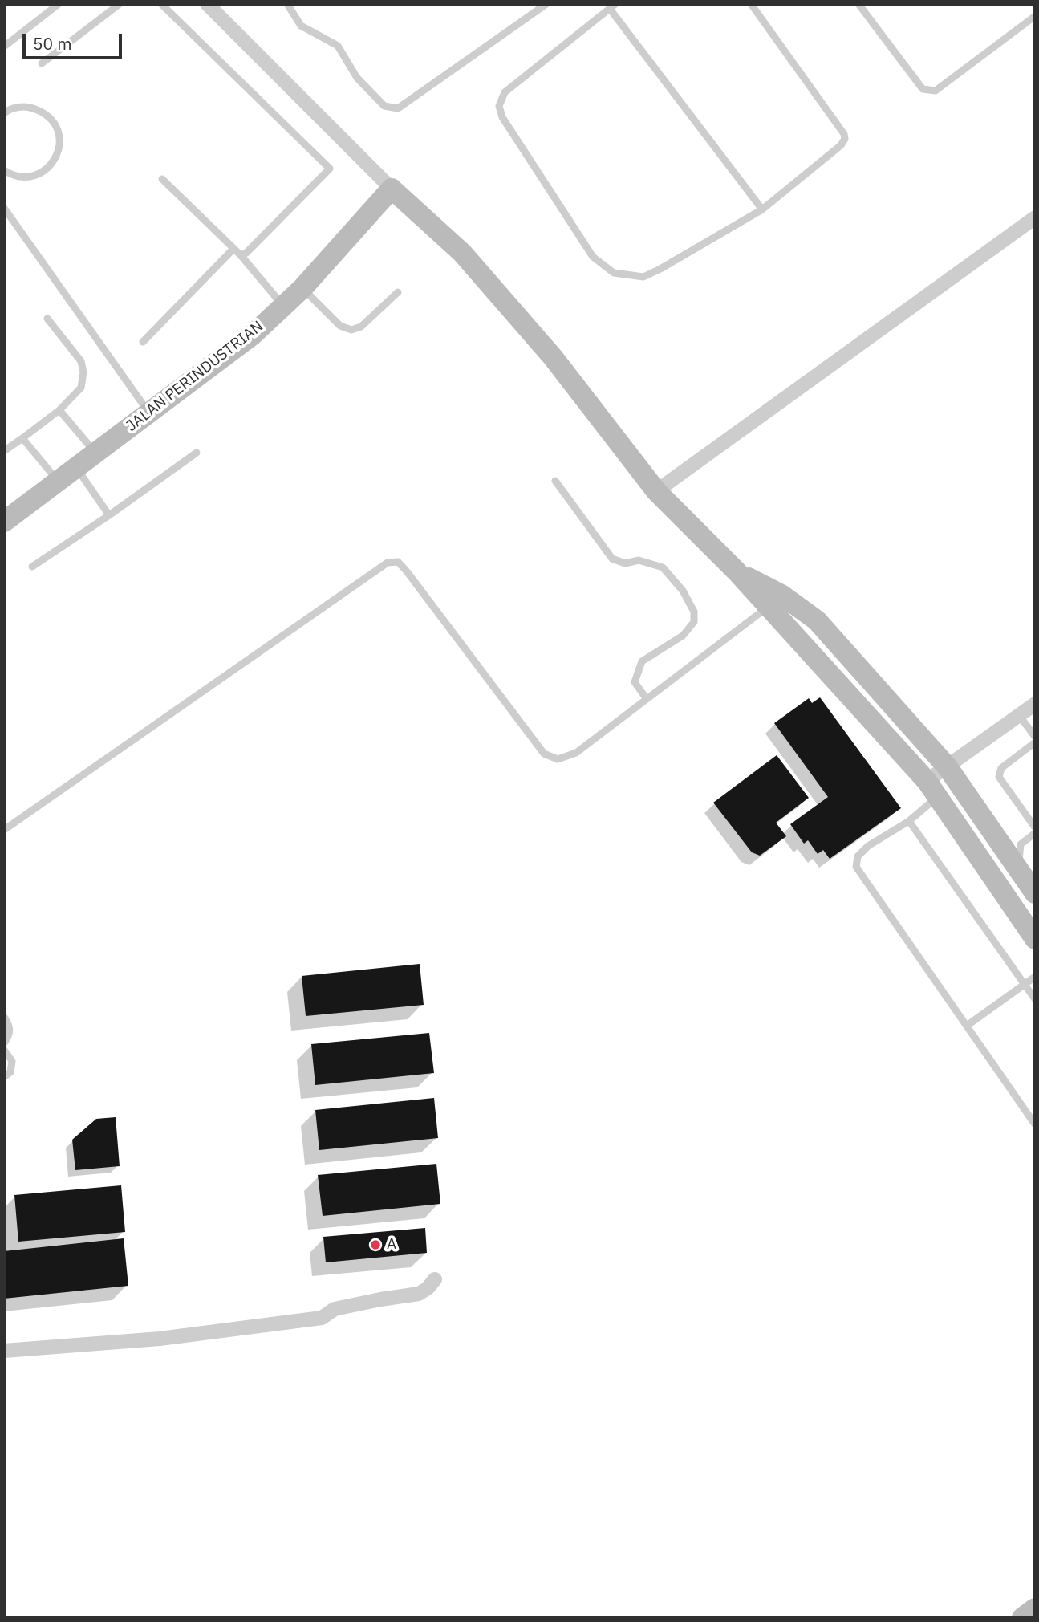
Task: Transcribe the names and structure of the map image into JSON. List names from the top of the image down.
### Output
{
  "streets": {
    "main road": ["JALAN PERINDUSTRIAN"]
  },
  "places": ["A"],
  "scale_bar": "50 m"
}
